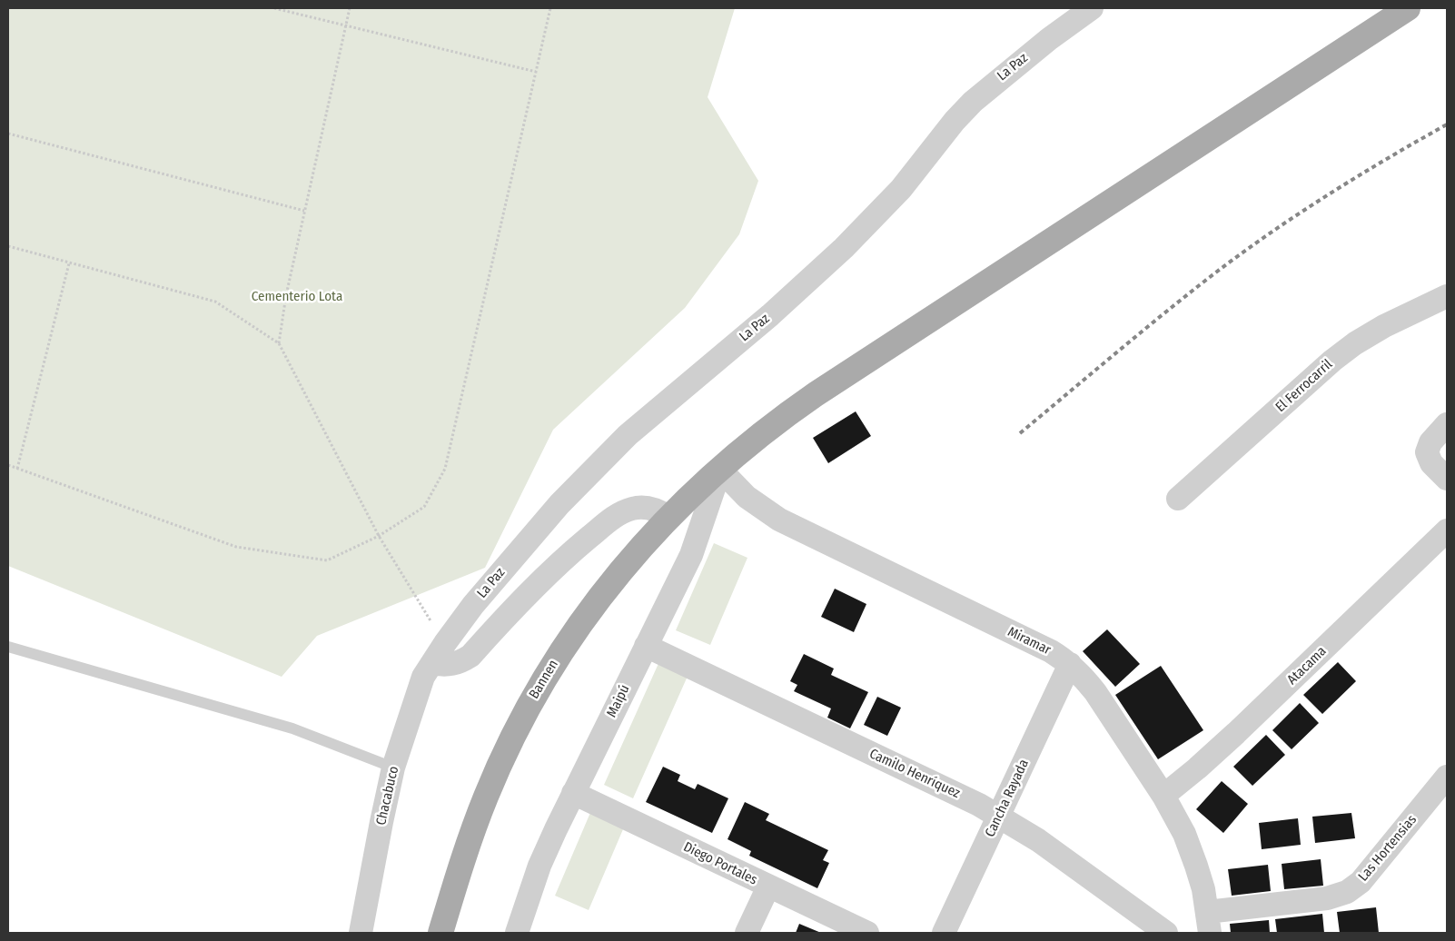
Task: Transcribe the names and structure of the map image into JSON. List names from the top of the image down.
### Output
{
  "streets": {
    "main road": ["Bannen"],
    "street": [
      "La Paz",
      "El Ferrocarril",
      "Miramar",
      "Atacama",
      "Maipú",
      "Camilo Henríquez",
      "Chacabuco",
      "Cancha Rayada",
      "Las Hortensias",
      "Diego Portales"
    ]
  },
  "crossings": [
    ["La Paz", "Chacabuco"],
    ["Miramar", "Atacama"],
    ["Miramar", "Bannen"],
    ["Miramar", "Maipú"],
    ["Miramar", "Cancha Rayada"],
    ["Miramar", "Las Hortensias"],
    ["Bannen", "Maipú"],
    ["Maipú", "Camilo Henríquez"],
    ["Maipú", "Diego Portales"],
    ["Camilo Henríquez", "Cancha Rayada"]
  ],
  "parks": ["Cementerio Lota"]
}
